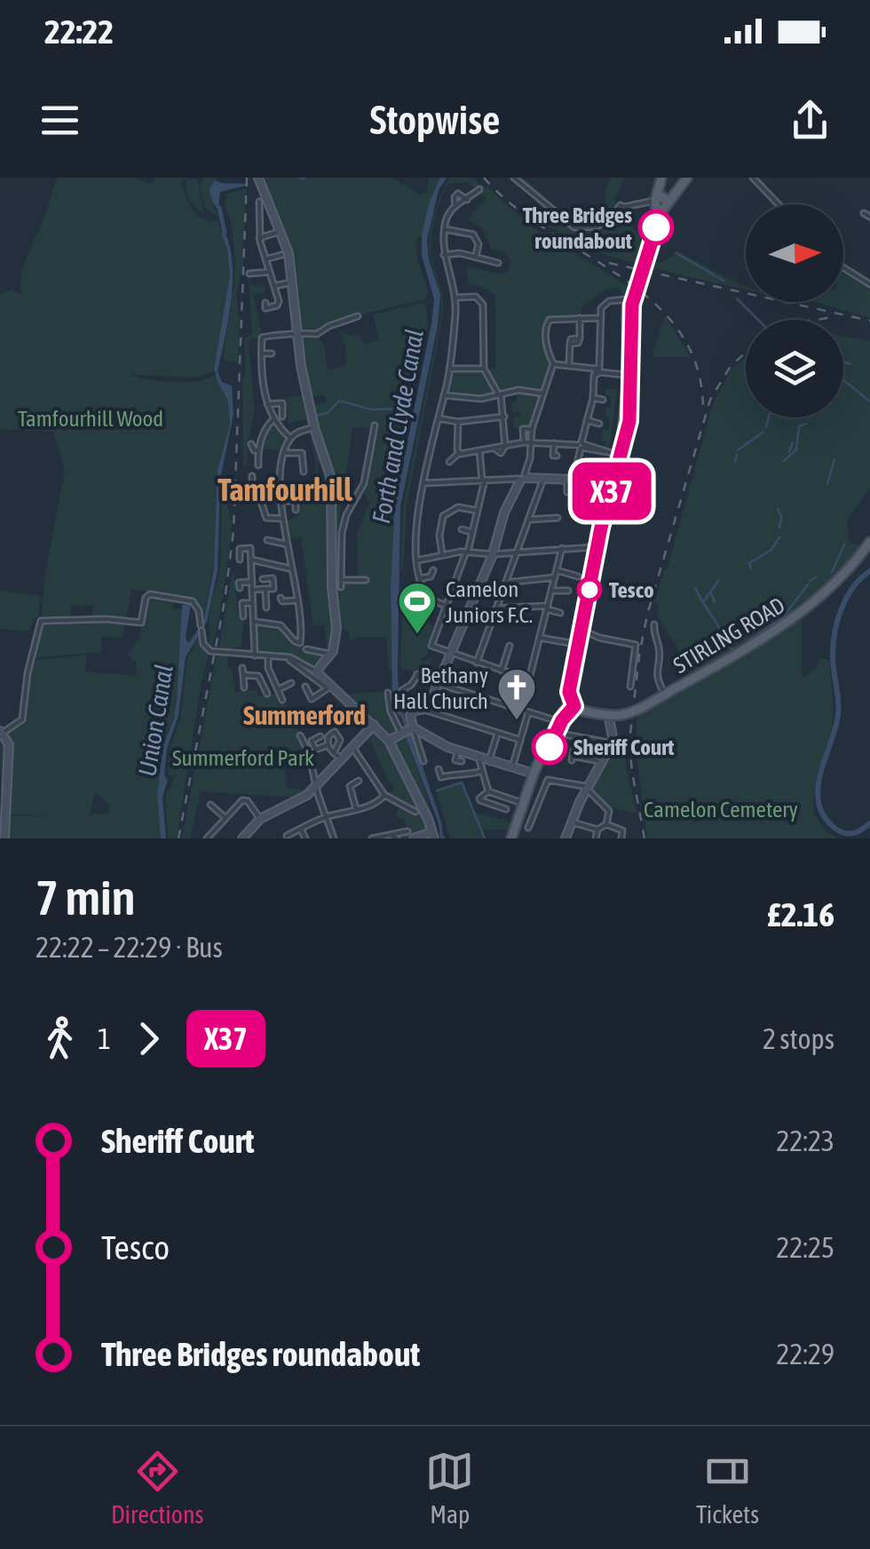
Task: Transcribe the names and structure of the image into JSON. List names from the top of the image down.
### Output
{
  "streets": {
    "main road": ["STIRLING ROAD"]
  },
  "districts": ["Tamfourhill", "Summerford"],
  "water": ["Forth and Clyde Canal", "Union Canal"],
  "parks": ["Tamfourhill Wood", "Summerford Park", "Camelon Cemetery"],
  "places": {
    "other": ["Three Bridges roundabout", "Tesco", "Sheriff Court"],
    "sports": ["Camelon Juniors F.C."],
    "church": ["Bethany Hall Church"]
  },
  "lines": ["bus line X37"],
  "north": "right",
  "page": {
    "status": "22:22",
    "header": "Stopwise",
    "on_map": "X37",
    "heading": ["7 min", "22:22 – 22:29 · Bus", "£2.16"],
    "legs": ["1", "X37", "2 stops"],
    "list": [
      {
        "name": "Sheriff Court",
        "value": "22:23"
      },
      {
        "name": "Tesco",
        "value": "22:25"
      },
      {
        "name": "Three Bridges roundabout",
        "value": "22:29"
      }
    ],
    "tabs": ["Directions", "Map", "Tickets"]
  }
}
